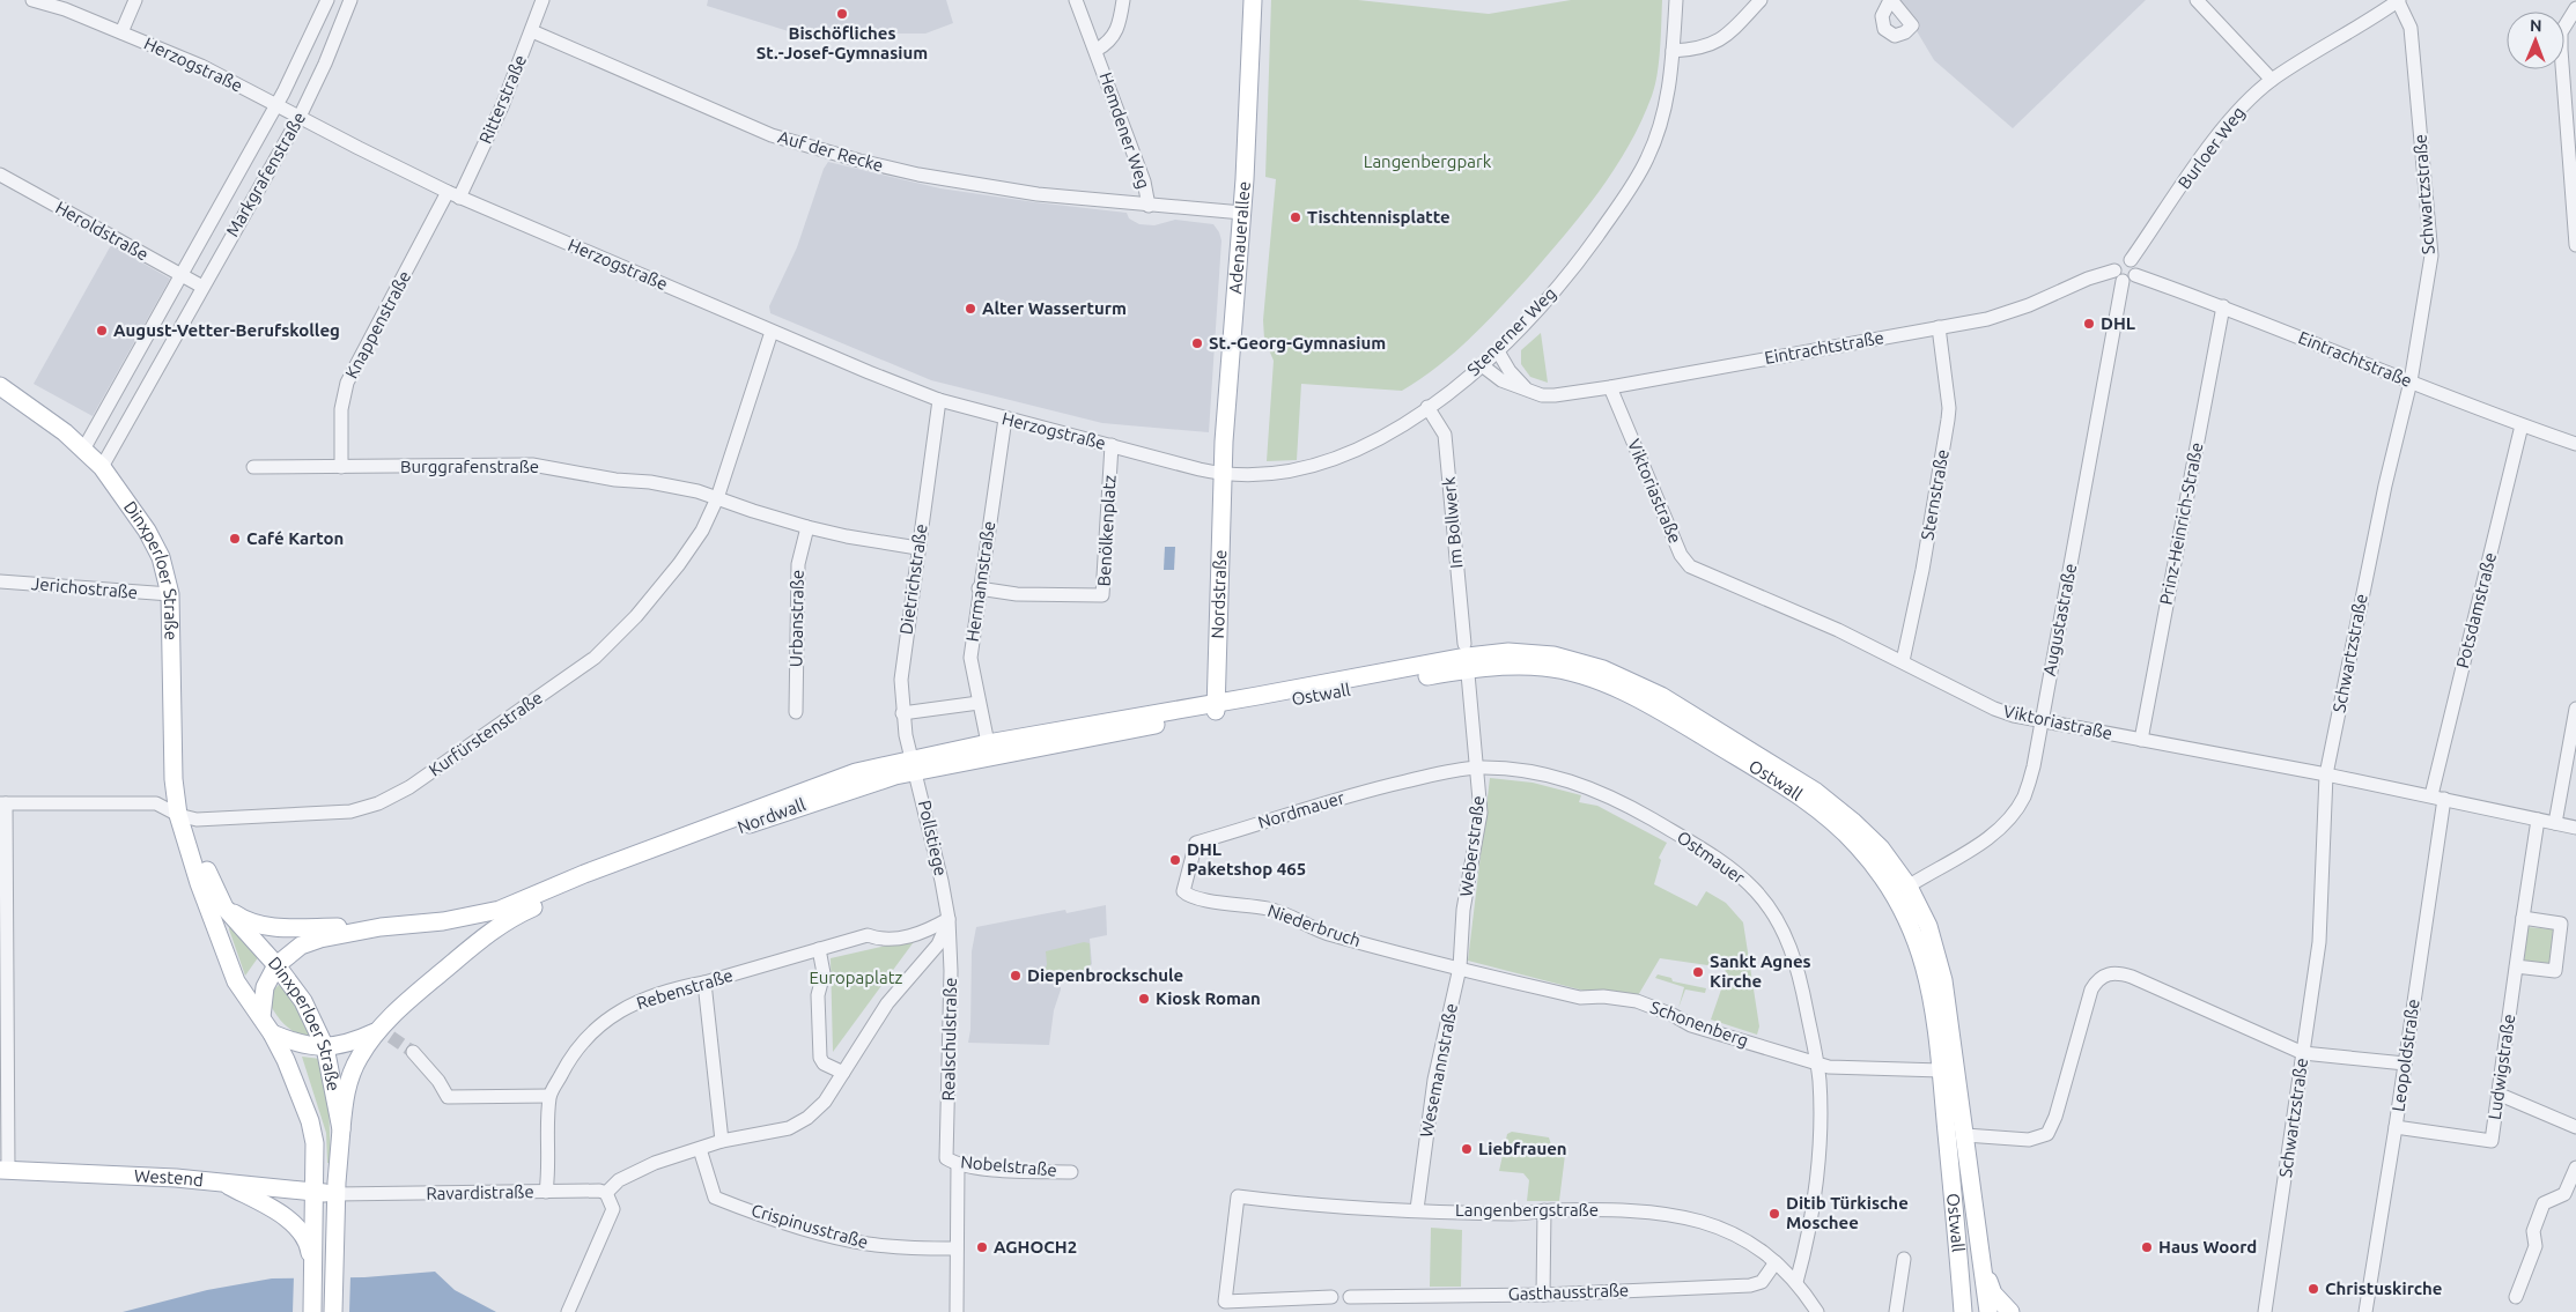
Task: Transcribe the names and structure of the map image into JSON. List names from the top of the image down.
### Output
{
  "streets": {
    "main road": [
      "Adenauerallee",
      "Dinxperloer Straße",
      "Nordstraße",
      "Ostwall",
      "Nordwall",
      "Westend"
    ],
    "street": [
      "Herzogstraße",
      "Ritterstraße",
      "Hemdener Weg",
      "Burloer Weg",
      "Auf der Recke",
      "Markgrafenstraße",
      "Schwartzstraße",
      "Heroldstraße",
      "Knappenstraße",
      "Stenerner Weg",
      "Eintrachtstraße",
      "Burggrafenstraße",
      "Viktoriastraße",
      "Sternstraße",
      "Im Bollwerk",
      "Prinz-Heinrich-Straße",
      "Benölkenplatz",
      "Dietrichstraße",
      "Hermannstraße",
      "Jerichostraße",
      "Potsdamstraße",
      "Urbanstraße",
      "Augustastraße",
      "Kurfürstenstraße",
      "Nordmauer",
      "Pollstiege",
      "Weberstraße",
      "Ostmauer",
      "Niederbruch",
      "Rebenstraße",
      "Schonenberg",
      "Realschulstraße",
      "Leopoldstraße",
      "Ludwigstraße",
      "Wesemannstraße",
      "Nobelstraße",
      "Ravardistraße",
      "Langenbergstraße",
      "Crispinusstraße",
      "Gasthausstraße"
    ]
  },
  "crossings": [
    ["Herzogstraße", "Ritterstraße"],
    ["Herzogstraße", "Markgrafenstraße"],
    ["Herzogstraße", "Adenauerallee"],
    ["Herzogstraße", "Knappenstraße"],
    ["Herzogstraße", "Stenerner Weg"],
    ["Herzogstraße", "Benölkenplatz"],
    ["Herzogstraße", "Dietrichstraße"],
    ["Herzogstraße", "Hermannstraße"],
    ["Herzogstraße", "Nordstraße"],
    ["Herzogstraße", "Kurfürstenstraße"],
    ["Ritterstraße", "Auf der Recke"],
    ["Ritterstraße", "Knappenstraße"],
    ["Hemdener Weg", "Auf der Recke"],
    ["Hemdener Weg", "Adenauerallee"],
    ["Burloer Weg", "Schwartzstraße"],
    ["Burloer Weg", "Eintrachtstraße"],
    ["Burloer Weg", "Augustastraße"],
    ["Markgrafenstraße", "Heroldstraße"],
    ["Markgrafenstraße", "Dinxperloer Straße"],
    ["Schwartzstraße", "Eintrachtstraße"],
    ["Schwartzstraße", "Viktoriastraße"],
    ["Adenauerallee", "Stenerner Weg"],
    ["Adenauerallee", "Nordstraße"],
    ["Knappenstraße", "Burggrafenstraße"],
    ["Stenerner Weg", "Eintrachtstraße"],
    ["Stenerner Weg", "Im Bollwerk"],
    ["Stenerner Weg", "Nordstraße"],
    ["Eintrachtstraße", "Viktoriastraße"],
    ["Eintrachtstraße", "Sternstraße"],
    ["Eintrachtstraße", "Prinz-Heinrich-Straße"],
    ["Eintrachtstraße", "Potsdamstraße"],
    ["Eintrachtstraße", "Augustastraße"],
    ["Burggrafenstraße", "Kurfürstenstraße"],
    ["Viktoriastraße", "Sternstraße"],
    ["Viktoriastraße", "Prinz-Heinrich-Straße"],
    ["Viktoriastraße", "Potsdamstraße"],
    ["Viktoriastraße", "Augustastraße"],
    ["Viktoriastraße", "Leopoldstraße"],
    ["Viktoriastraße", "Ludwigstraße"],
    ["Im Bollwerk", "Ostwall"],
    ["Im Bollwerk", "Weberstraße"],
    ["Benölkenplatz", "Hermannstraße"],
    ["Dinxperloer Straße", "Jerichostraße"],
    ["Dinxperloer Straße", "Kurfürstenstraße"],
    ["Dinxperloer Straße", "Nordwall"],
    ["Dinxperloer Straße", "Westend"],
    ["Dinxperloer Straße", "Ravardistraße"],
    ["Dietrichstraße", "Nordwall"],
    ["Dietrichstraße", "Pollstiege"],
    ["Hermannstraße", "Nordwall"],
    ["Nordstraße", "Ostwall"],
    ["Nordstraße", "Nordwall"],
    ["Potsdamstraße", "Leopoldstraße"],
    ["Augustastraße", "Ostwall"],
    ["Ostwall", "Nordwall"],
    ["Ostwall", "Weberstraße"],
    ["Ostwall", "Schonenberg"],
    ["Nordmauer", "Weberstraße"],
    ["Nordmauer", "Ostmauer"],
    ["Nordmauer", "Niederbruch"],
    ["Nordwall", "Pollstiege"],
    ["Pollstiege", "Rebenstraße"],
    ["Pollstiege", "Realschulstraße"],
    ["Weberstraße", "Ostmauer"],
    ["Weberstraße", "Niederbruch"],
    ["Weberstraße", "Schonenberg"],
    ["Weberstraße", "Wesemannstraße"],
    ["Ostmauer", "Schonenberg"],
    ["Ostmauer", "Langenbergstraße"],
    ["Niederbruch", "Schonenberg"],
    ["Niederbruch", "Wesemannstraße"],
    ["Rebenstraße", "Realschulstraße"],
    ["Rebenstraße", "Ravardistraße"],
    ["Schonenberg", "Wesemannstraße"],
    ["Realschulstraße", "Nobelstraße"],
    ["Realschulstraße", "Crispinusstraße"],
    ["Leopoldstraße", "Ludwigstraße"],
    ["Wesemannstraße", "Langenbergstraße"],
    ["Westend", "Ravardistraße"],
    ["Langenbergstraße", "Gasthausstraße"]
  ],
  "parks": ["Langenbergpark", "Europaplatz"],
  "places": [
    "Bischöfliches St.-Josef-Gymnasium",
    "Tischtennisplatte",
    "Alter Wasserturm",
    "DHL",
    "August-Vetter-Berufskolleg",
    "St.-Georg-Gymnasium",
    "Café Karton",
    "DHL Paketshop 465",
    "Sankt Agnes Kirche",
    "Diepenbrockschule",
    "Kiosk Roman",
    "Liebfrauen",
    "Ditib Türkische Moschee",
    "AGHOCH2",
    "Haus Woord",
    "Christuskirche"
  ],
  "north": "top"
}
